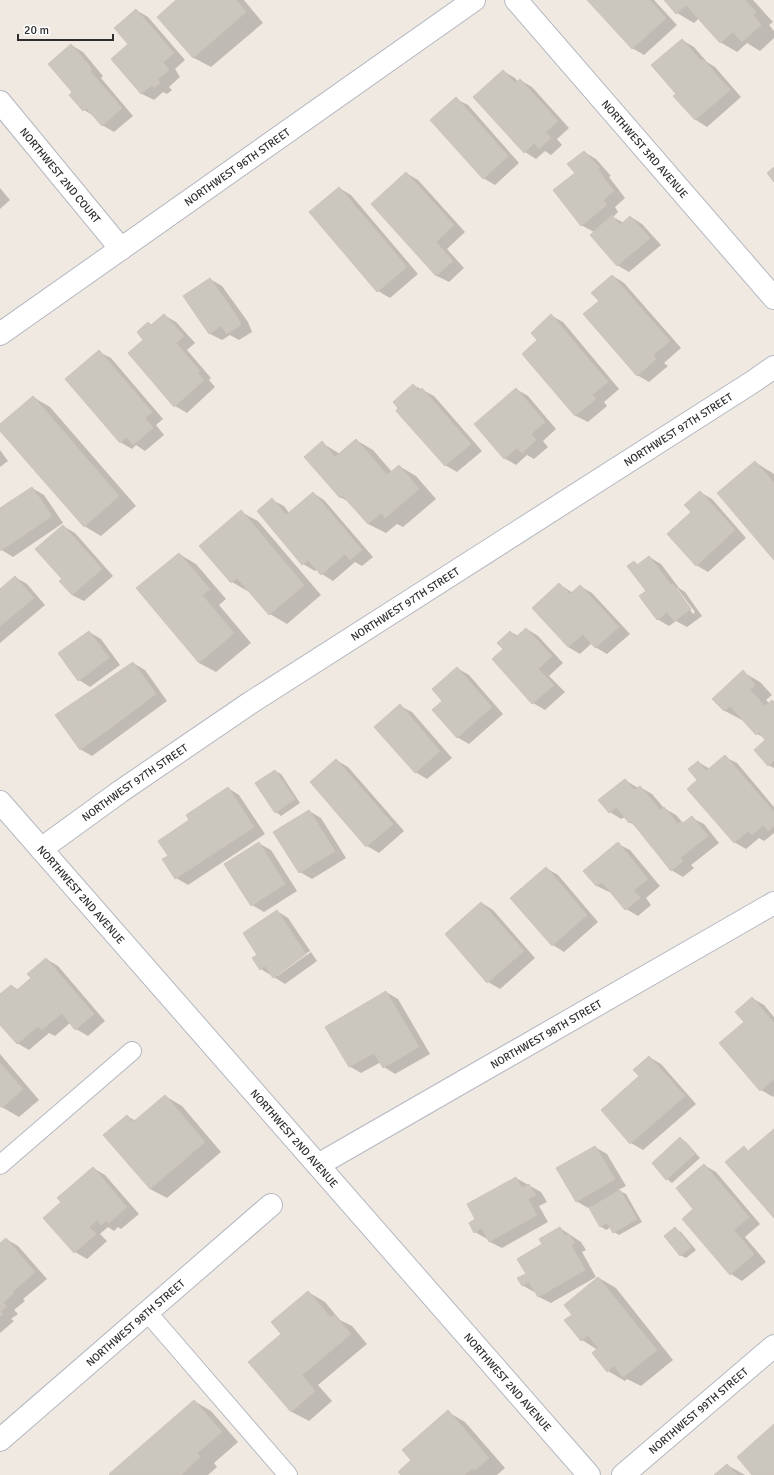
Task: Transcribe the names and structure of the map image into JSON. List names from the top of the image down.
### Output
{
  "streets": {
    "street": [
      "NORTHWEST 3RD AVENUE",
      "NORTHWEST 96TH STREET",
      "NORTHWEST 2ND COURT",
      "NORTHWEST 97TH STREET",
      "NORTHWEST 2ND AVENUE",
      "NORTHWEST 98TH STREET",
      "NORTHWEST 99TH STREET"
    ]
  },
  "crossings": [
    ["NORTHWEST 96TH STREET", "NORTHWEST 2ND COURT"],
    ["NORTHWEST 97TH STREET", "NORTHWEST 2ND AVENUE"],
    ["NORTHWEST 2ND AVENUE", "NORTHWEST 98TH STREET"]
  ],
  "scale_bar": "20 m"
}
